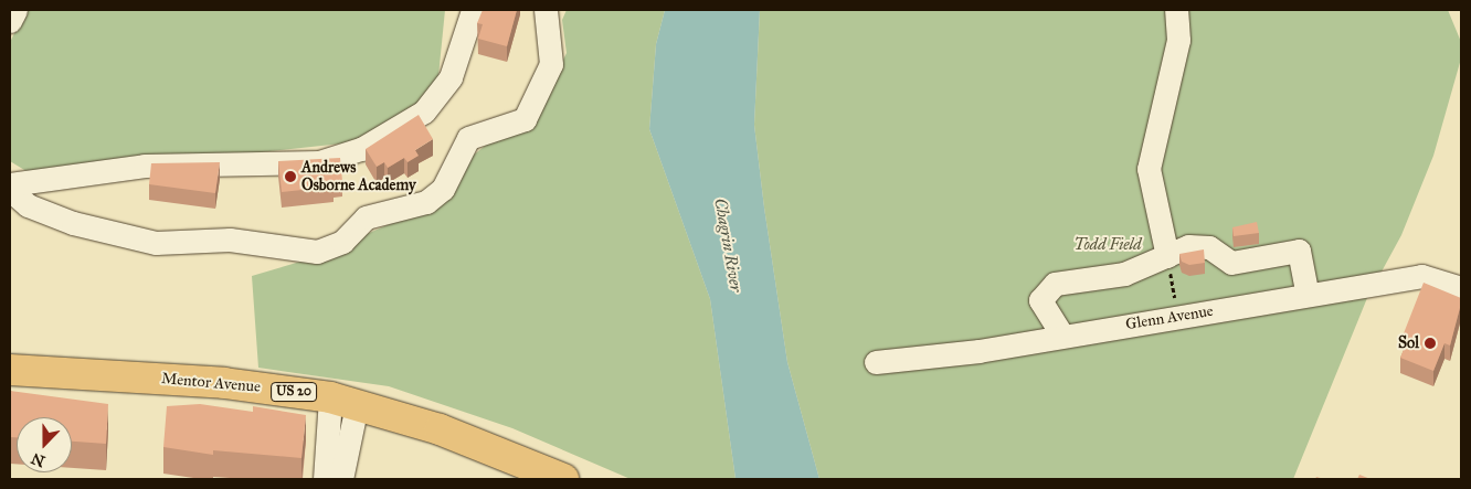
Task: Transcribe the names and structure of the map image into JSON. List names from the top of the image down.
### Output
{
  "streets": {
    "main road": ["Mentor Avenue", "US 20"],
    "street": ["Glenn Avenue"]
  },
  "water": ["Chagrin River"],
  "parks": ["Todd Field"],
  "places": ["Andrews Osborne Academy", "Sol"],
  "north": "bottom"
}
